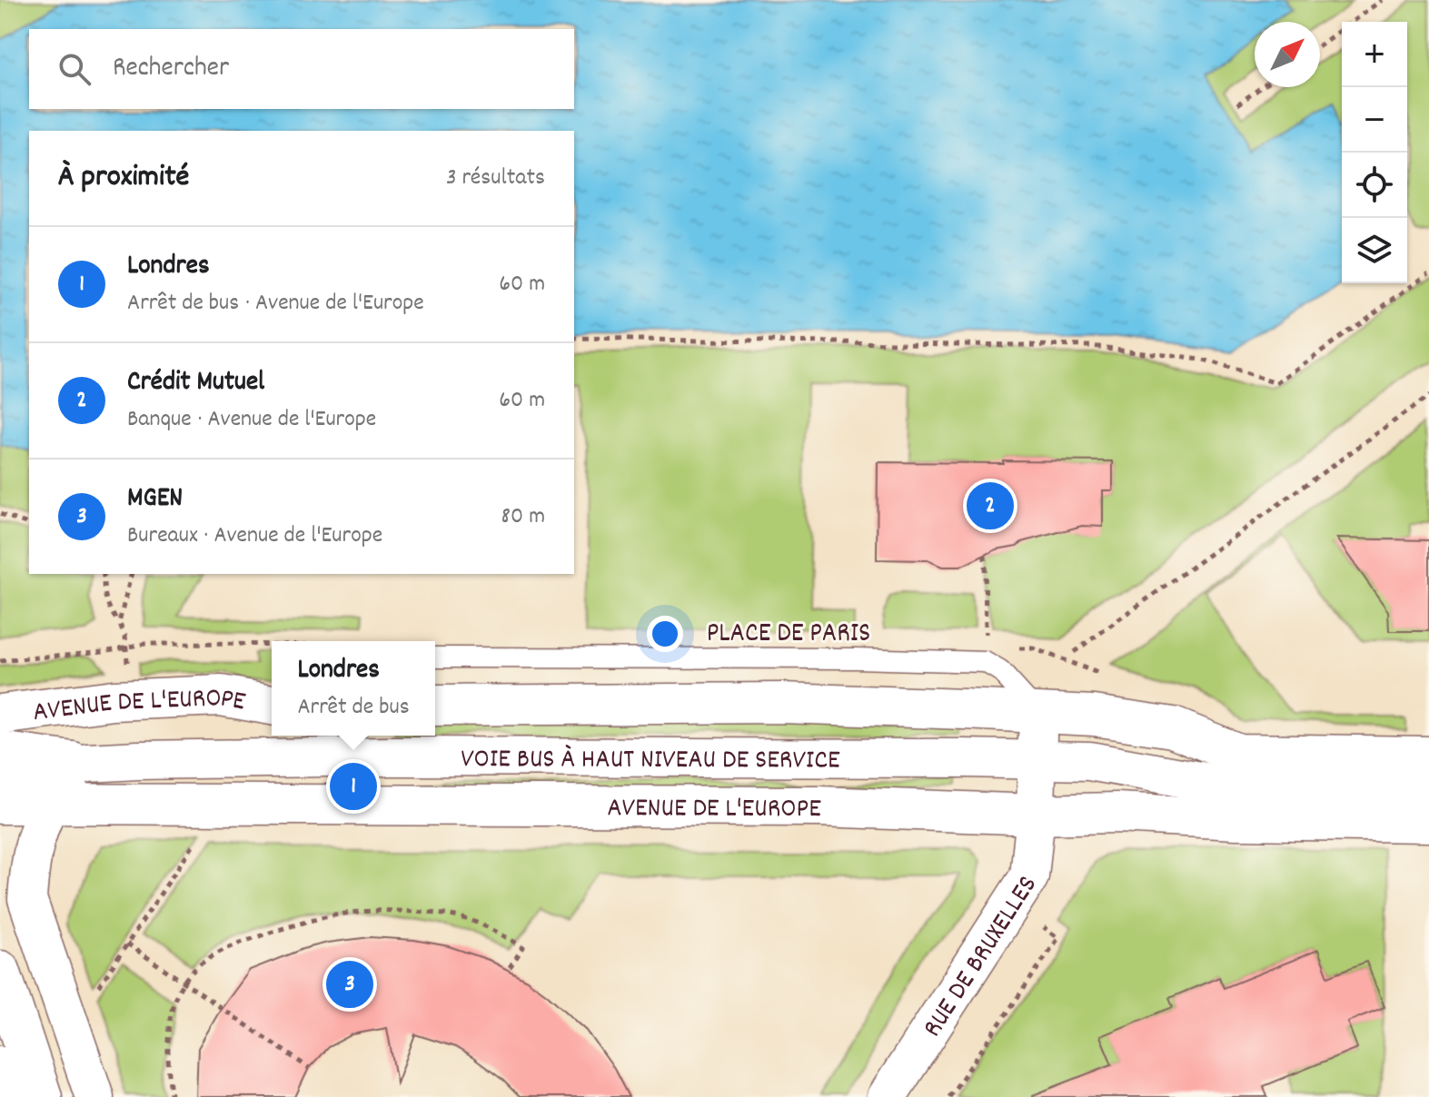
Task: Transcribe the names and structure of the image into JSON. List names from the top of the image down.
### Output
{
  "streets": {
    "street": ["AVENUE DE L'EUROPE", "VOIE BUS À HAUT NIVEAU DE SERVICE", "RUE DE BRUXELLES"],
    "lane": ["PLACE DE PARIS"]
  },
  "crossings": [
    ["PLACE DE PARIS", "RUE DE BRUXELLES"],
    ["AVENUE DE L'EUROPE", "VOIE BUS À HAUT NIVEAU DE SERVICE"],
    ["AVENUE DE L'EUROPE", "RUE DE BRUXELLES"],
    ["VOIE BUS À HAUT NIVEAU DE SERVICE", "RUE DE BRUXELLES"]
  ],
  "north": "top right",
  "page": {
    "map_buttons": ["+", "−"],
    "search": "Rechercher",
    "heading": ["À proximité", "3 résultats"],
    "list": [
      {
        "mark": "1",
        "name": "Londres",
        "note": "Arrêt de bus · Avenue de l'Europe",
        "value": "60 m"
      },
      {
        "mark": "2",
        "name": "Crédit Mutuel",
        "note": "Banque · Avenue de l'Europe",
        "value": "60 m"
      },
      {
        "mark": "3",
        "name": "MGEN",
        "note": "Bureaux · Avenue de l'Europe",
        "value": "80 m"
      }
    ],
    "pins": ["2", "1", "3"],
    "popup": ["Londres", "Arrêt de bus"]
  }
}
